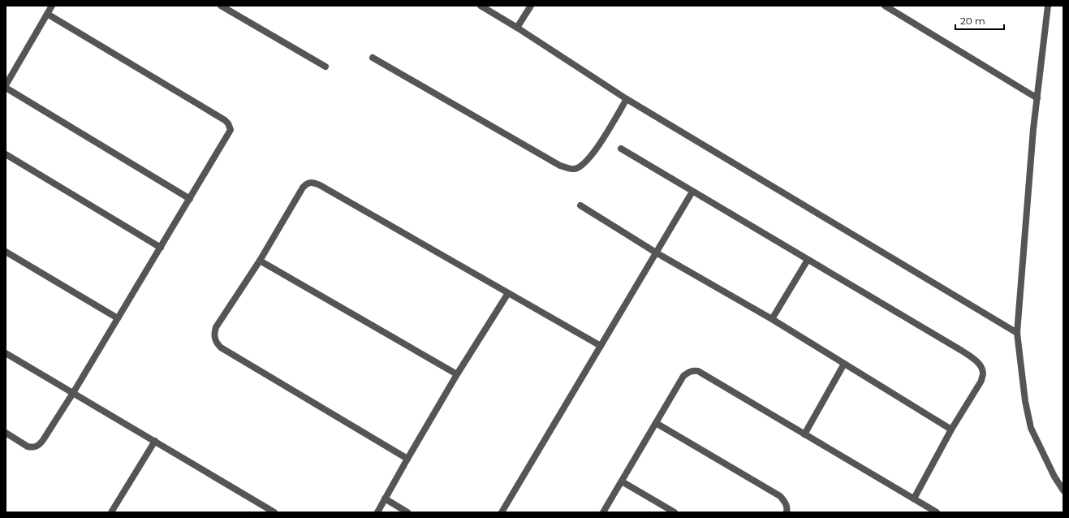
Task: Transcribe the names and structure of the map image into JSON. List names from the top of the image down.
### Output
{
  "scale_bar": "20 m"
}
